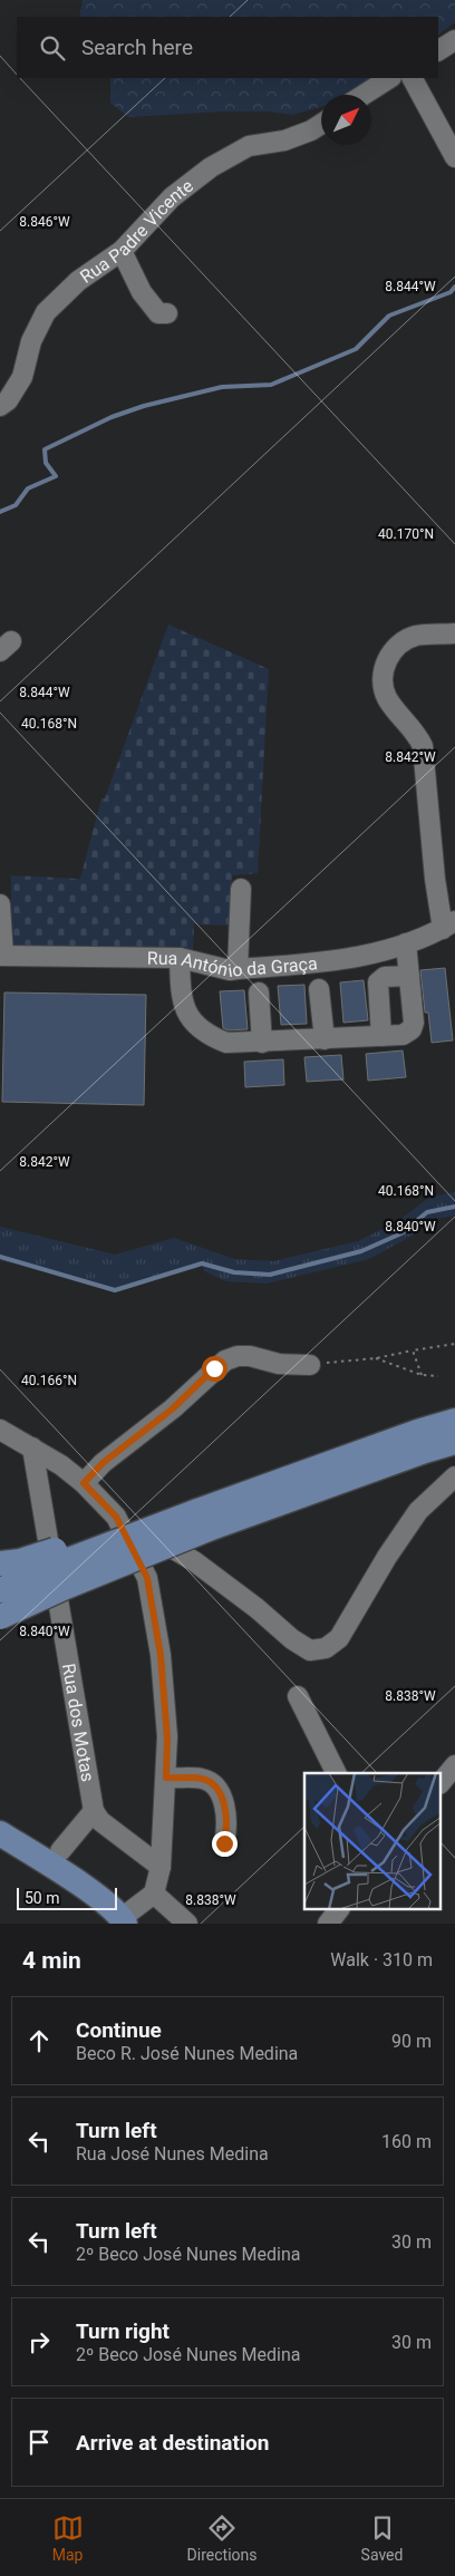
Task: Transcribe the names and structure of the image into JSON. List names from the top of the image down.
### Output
{
  "streets": {
    "street": ["Rua Padre Vicente", "Rua António da Graça", "Rua dos Motas"]
  },
  "scale_bar": "50 m",
  "north": "top right",
  "page": {
    "search": "Search here",
    "scale": "50 m",
    "heading": ["4 min", "Walk · 310 m"],
    "list": [
      ["Continue", "Beco R. José Nunes Medina", "90 m"],
      ["Turn left", "Rua José Nunes Medina", "160 m"],
      ["Turn left", "2º Beco José Nunes Medina", "30 m"],
      ["Turn right", "2º Beco José Nunes Medina", "30 m"],
      "Arrive at destination"
    ],
    "nav": ["Map", "Directions", "Saved"]
  },
  "coordinates": [
    "8.846°W",
    "8.844°W",
    "40.170°N",
    "40.168°N",
    "8.842°W",
    "8.840°W",
    "40.166°N",
    "8.838°W"
  ]
}
